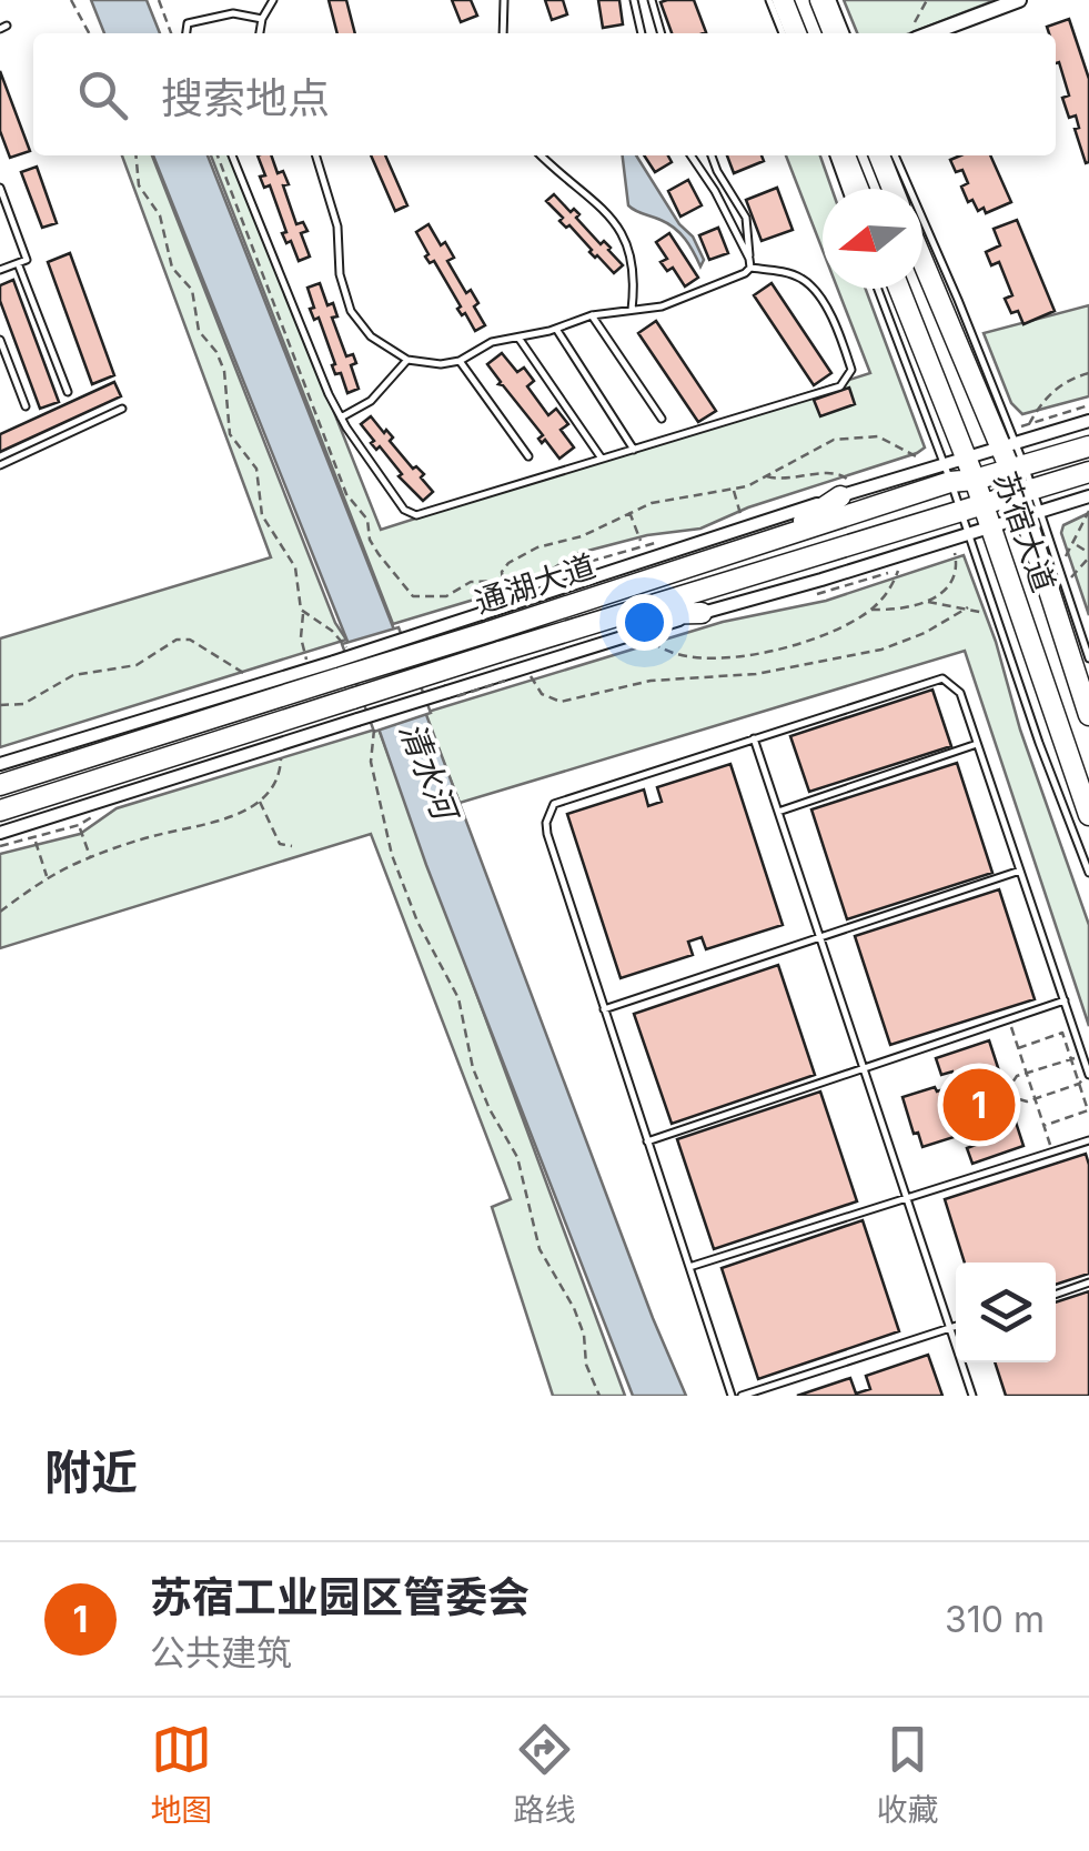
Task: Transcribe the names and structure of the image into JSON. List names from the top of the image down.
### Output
{
  "streets": {
    "main road": ["苏宿大道", "通湖大道"]
  },
  "crossings": [
    ["苏宿大道", "通湖大道"]
  ],
  "water": ["清水河"],
  "north": "left",
  "page": {
    "search": "搜索地点",
    "pins": "1",
    "heading": "附近",
    "list": [
      {
        "mark": "1",
        "name": "苏宿工业园区管委会",
        "note": "公共建筑",
        "value": "310 m"
      }
    ],
    "nav": ["地图", "路线", "收藏"]
  }
}
